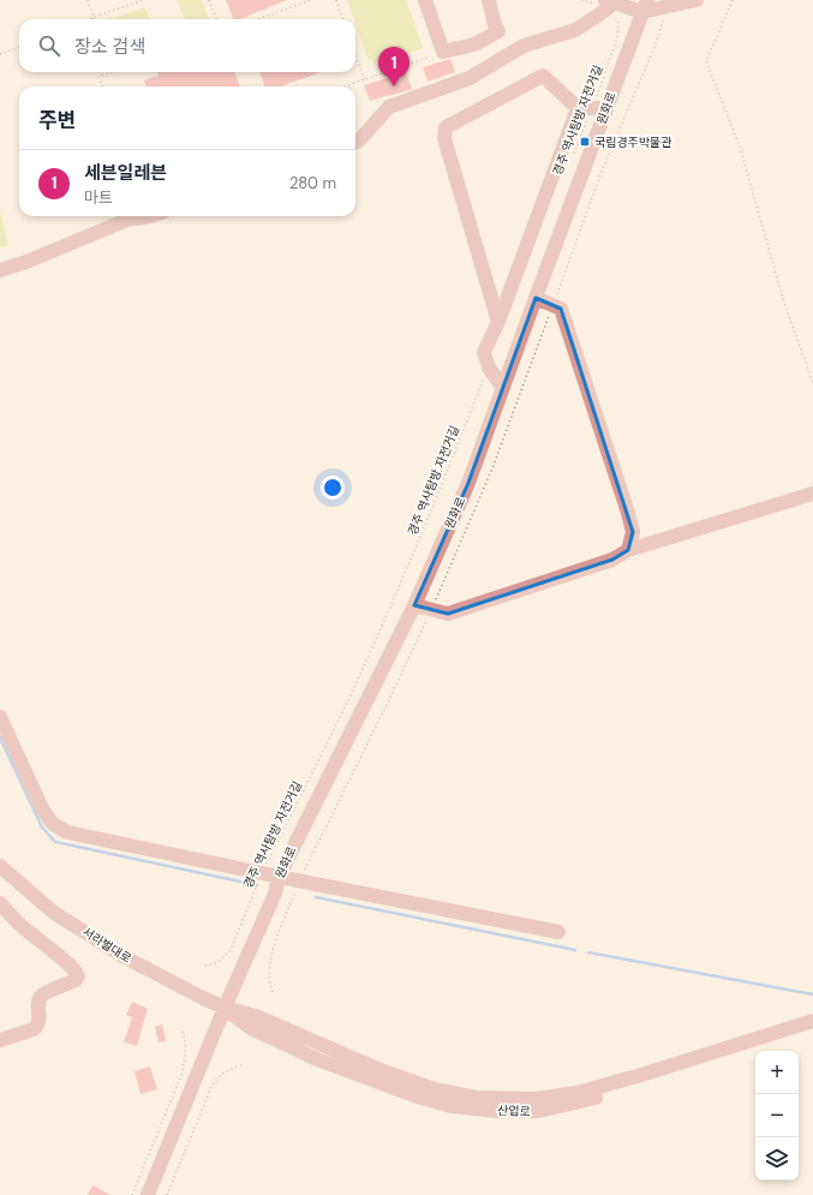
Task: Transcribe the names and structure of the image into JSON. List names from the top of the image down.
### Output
{
  "streets": {
    "street": ["원화로", "서라벌대로", "산업로"],
    "path": ["경주 역사탐방 자전거길"]
  },
  "crossings": [
    ["원화로", "경주 역사탐방 자전거길"],
    ["원화로", "서라벌대로"],
    ["원화로", "산업로"],
    ["서라벌대로", "산업로"]
  ],
  "places": {
    "transit": ["국립경주박물관"]
  },
  "page": {
    "search": "장소 검색",
    "pins": "1",
    "heading": "주변",
    "list": [
      {
        "mark": "1",
        "name": "세븐일레븐",
        "note": "마트",
        "value": "280 m"
      }
    ],
    "map_buttons": ["+", "−"]
  }
}
